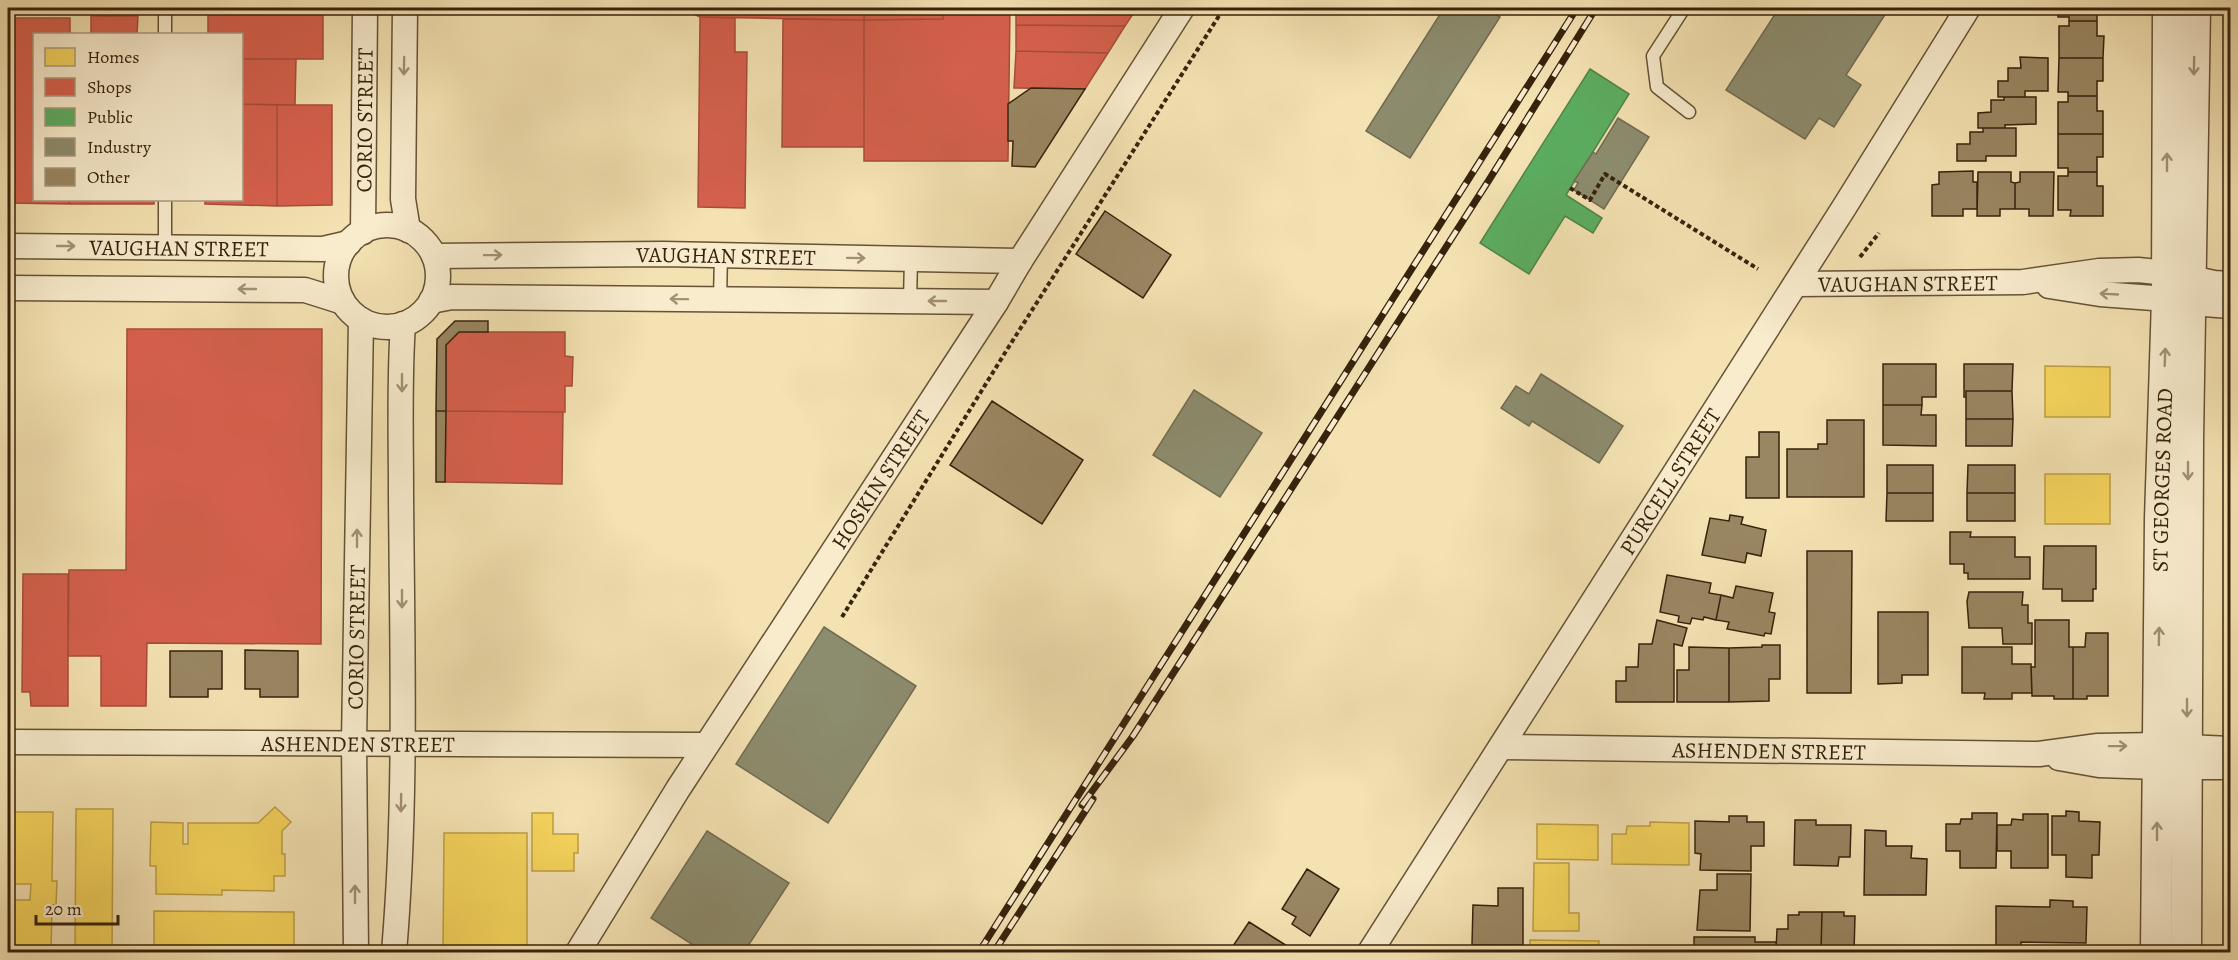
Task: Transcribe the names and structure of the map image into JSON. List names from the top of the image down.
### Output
{
  "streets": {
    "street": [
      "CORIO STREET",
      "VAUGHAN STREET",
      "HOSKIN STREET",
      "ST GEORGES ROAD",
      "PURCELL STREET",
      "ASHENDEN STREET"
    ]
  },
  "crossings": [
    ["CORIO STREET", "VAUGHAN STREET"],
    ["CORIO STREET", "ASHENDEN STREET"],
    ["VAUGHAN STREET", "HOSKIN STREET"],
    ["VAUGHAN STREET", "ST GEORGES ROAD"],
    ["VAUGHAN STREET", "PURCELL STREET"],
    ["HOSKIN STREET", "ASHENDEN STREET"],
    ["ST GEORGES ROAD", "ASHENDEN STREET"],
    ["PURCELL STREET", "ASHENDEN STREET"]
  ],
  "legend": [
    "Homes",
    "Shops",
    "Public",
    "Industry",
    "Other"
  ],
  "scale_bar": "20 m"
}
